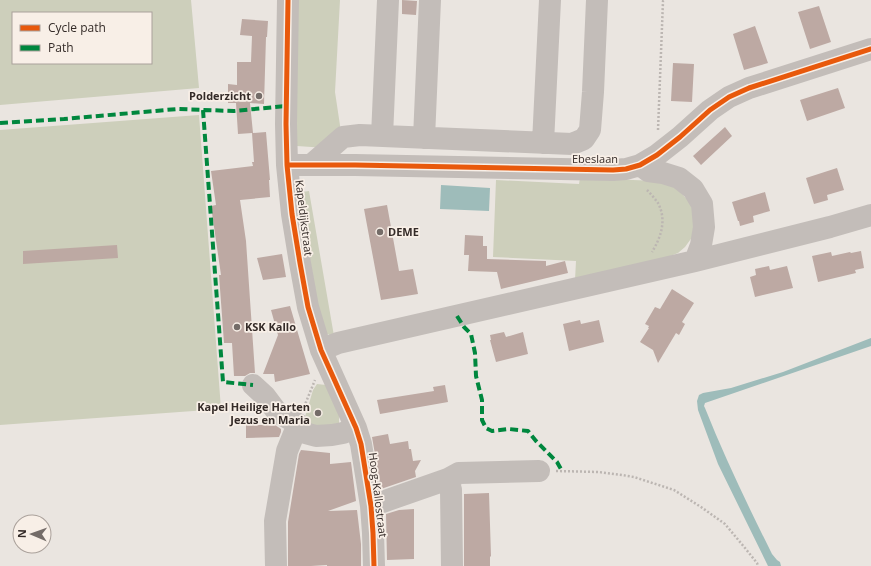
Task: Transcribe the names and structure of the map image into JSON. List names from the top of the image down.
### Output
{
  "streets": {
    "street": ["Ebeslaan", "Kapeldijkstraat", "Hoog-Kallostraat"]
  },
  "crossings": [
    ["Ebeslaan", "Kapeldijkstraat"],
    ["Kapeldijkstraat", "Hoog-Kallostraat"]
  ],
  "places": [
    "Polderzicht",
    "DEME",
    "KSK Kallo",
    "Kapel Heilige Harten Jezus en Maria"
  ],
  "legend": ["Cycle path", "Path"],
  "north": "left"
}
